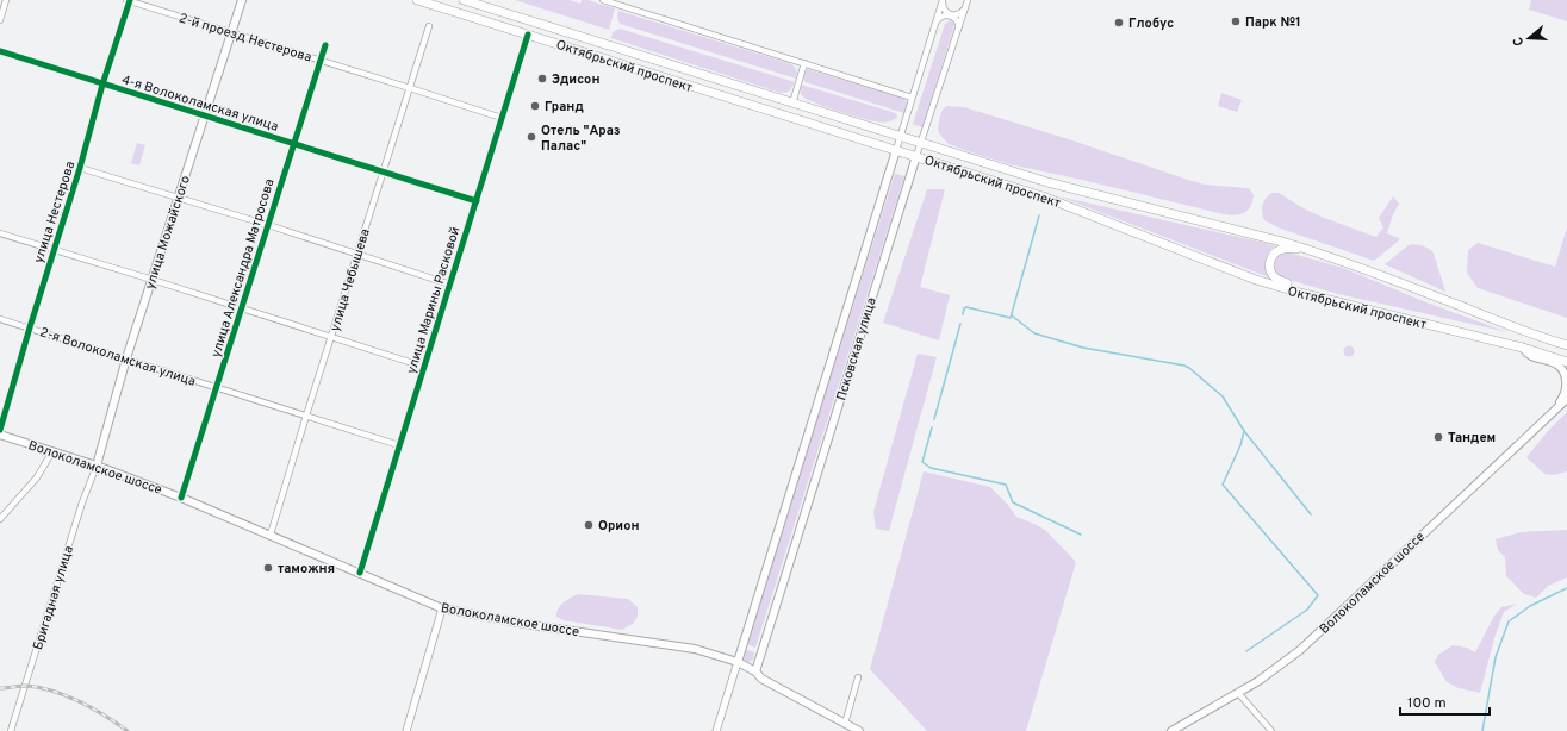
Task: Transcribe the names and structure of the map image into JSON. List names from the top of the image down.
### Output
{
  "streets": {
    "main road": [
      "Октябрьский проспект",
      "улица Можайского",
      "Псковская улица",
      "Волоколамское шоссе"
    ],
    "street": [
      "2-й проезд Нестерова",
      "4-я Волоколамская улица",
      "улица Нестерова",
      "улица Александра Матросова",
      "улица Чебышева",
      "улица Марины Расковой",
      "2-я Волоколамская улица",
      "Бригадная улица"
    ]
  },
  "crossings": [
    ["2-й проезд Нестерова", "улица Нестерова"],
    ["2-й проезд Нестерова", "улица Можайского"],
    ["2-й проезд Нестерова", "улица Александра Матросова"],
    ["2-й проезд Нестерова", "улица Чебышева"],
    ["2-й проезд Нестерова", "улица Марины Расковой"],
    ["Октябрьский проспект", "улица Марины Расковой"],
    ["Октябрьский проспект", "Псковская улица"],
    ["Октябрьский проспект", "Волоколамское шоссе"],
    ["4-я Волоколамская улица", "улица Нестерова"],
    ["4-я Волоколамская улица", "улица Можайского"],
    ["4-я Волоколамская улица", "улица Александра Матросова"],
    ["4-я Волоколамская улица", "улица Чебышева"],
    ["4-я Волоколамская улица", "улица Марины Расковой"],
    ["улица Нестерова", "2-я Волоколамская улица"],
    ["улица Можайского", "2-я Волоколамская улица"],
    ["улица Можайского", "Волоколамское шоссе"],
    ["улица Можайского", "Бригадная улица"],
    ["улица Александра Матросова", "2-я Волоколамская улица"],
    ["улица Александра Матросова", "Волоколамское шоссе"],
    ["улица Чебышева", "2-я Волоколамская улица"],
    ["улица Чебышева", "Волоколамское шоссе"],
    ["улица Марины Расковой", "2-я Волоколамская улица"],
    ["улица Марины Расковой", "Волоколамское шоссе"],
    ["Псковская улица", "Волоколамское шоссе"],
    ["Волоколамское шоссе", "Бригадная улица"]
  ],
  "places": [
    "Парк №1",
    "Глобус",
    "Эдисон",
    "Гранд",
    "Отель \"Араз Палас\"",
    "Тандем",
    "Орион",
    "таможня"
  ],
  "scale_bar": "100 m",
  "north": "left"
}
